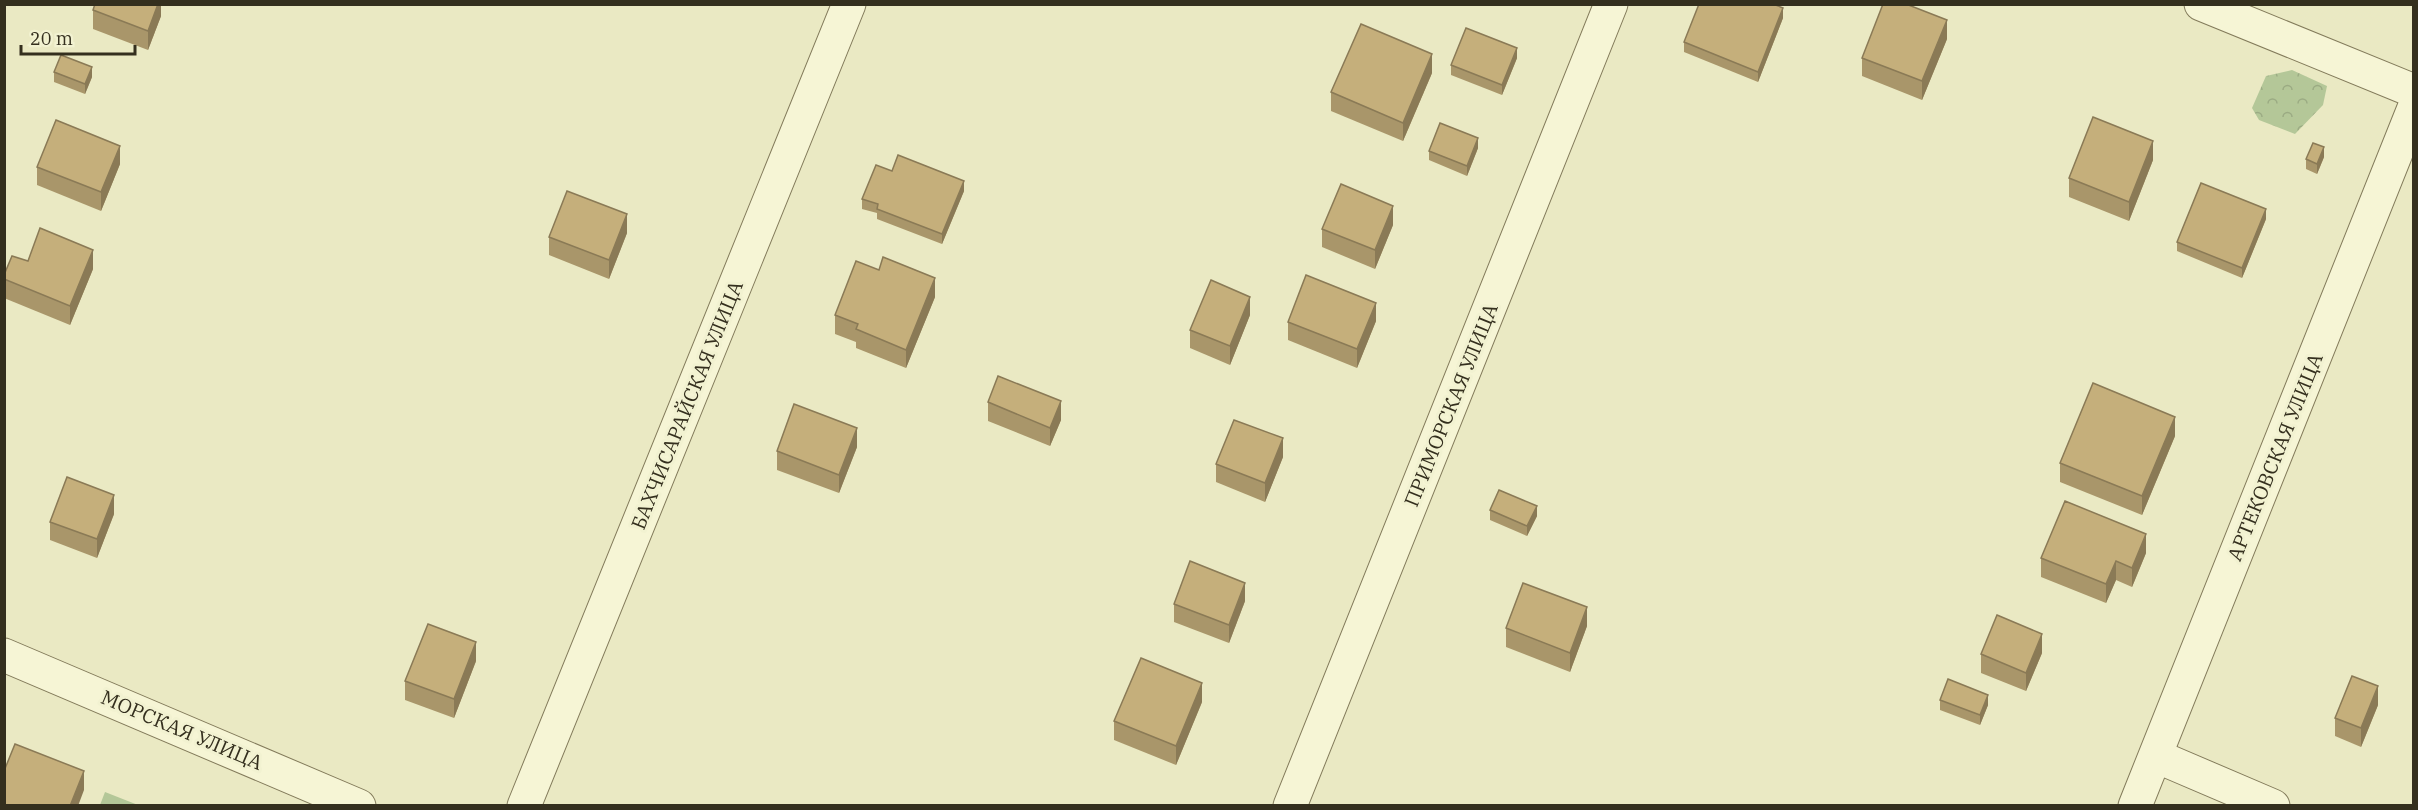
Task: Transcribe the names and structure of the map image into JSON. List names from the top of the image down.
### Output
{
  "streets": {
    "street": [
      "БАХЧИСАРАЙСКАЯ УЛИЦА",
      "ПРИМОРСКАЯ УЛИЦА",
      "АРТЕКОВСКАЯ УЛИЦА",
      "МОРСКАЯ УЛИЦА"
    ]
  },
  "scale_bar": "20 m"
}
